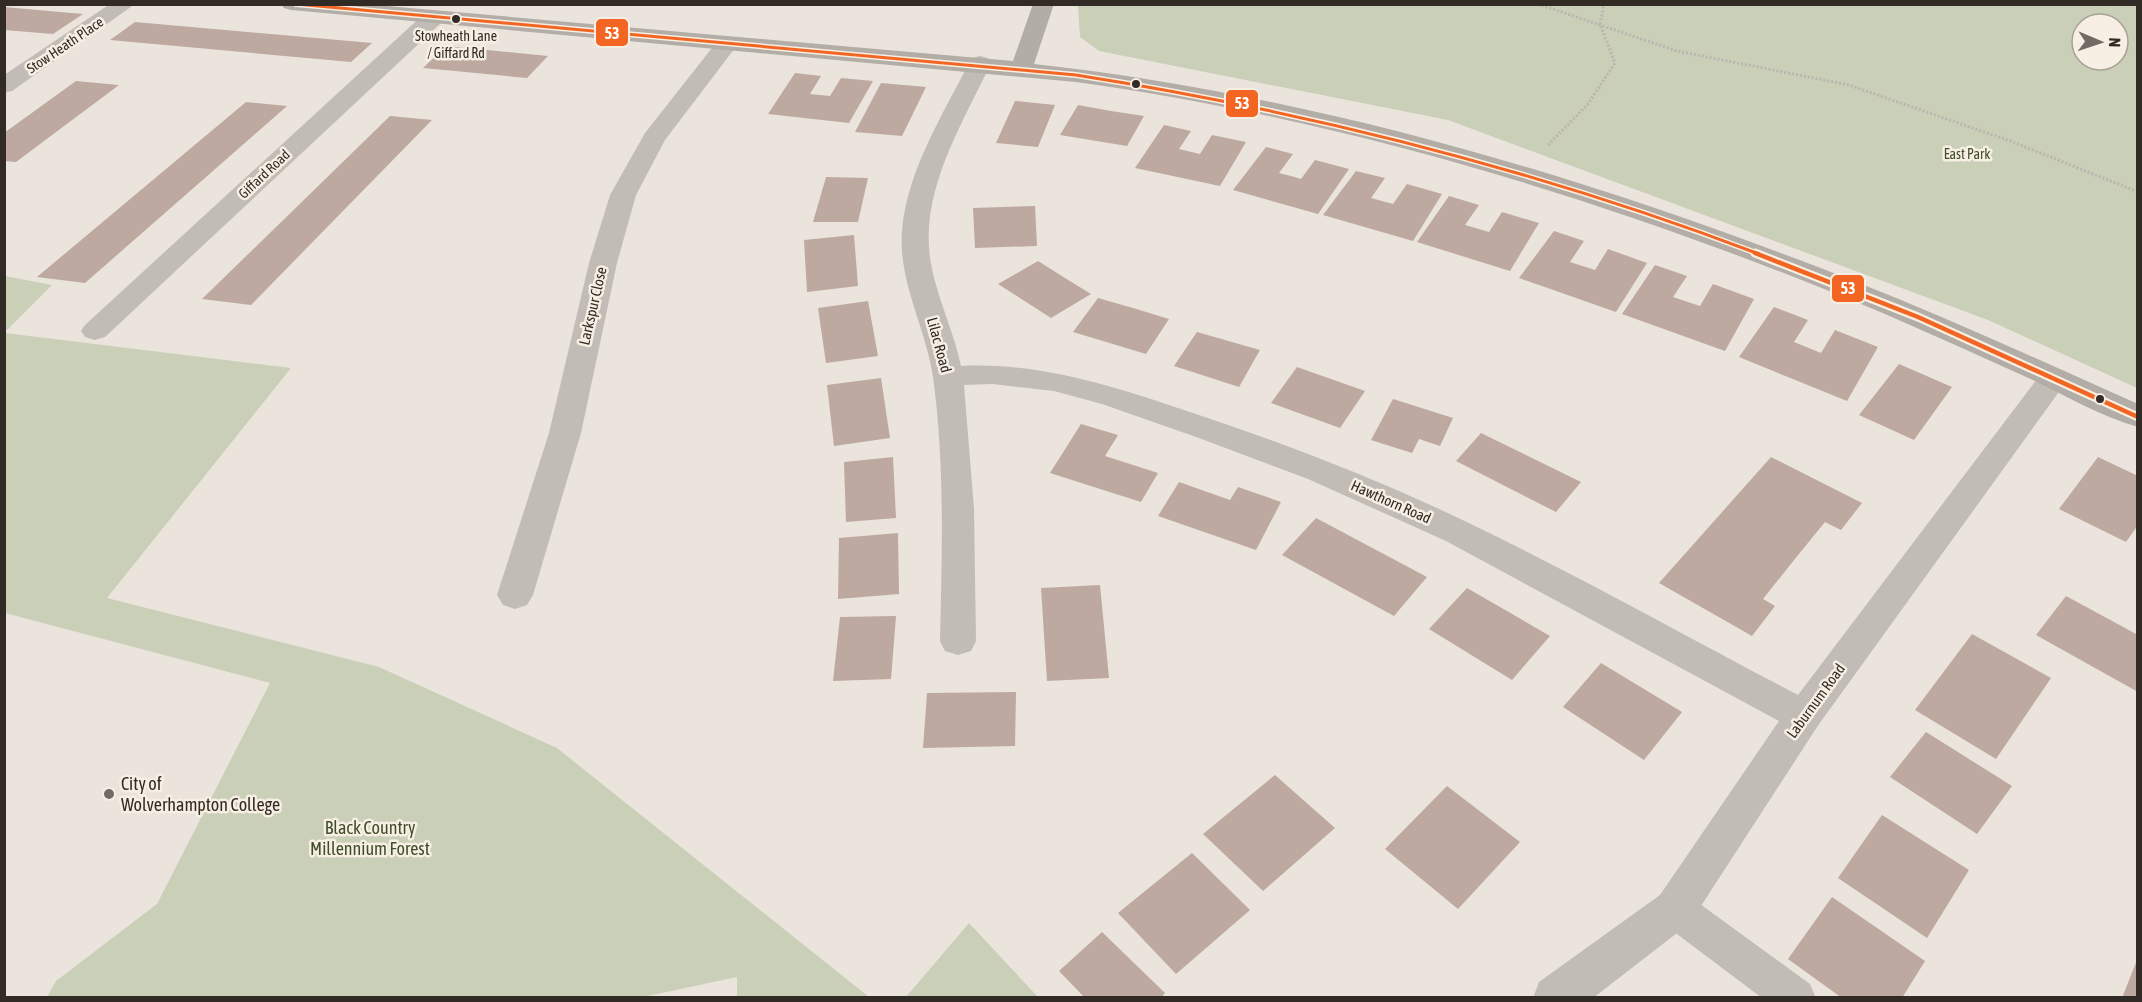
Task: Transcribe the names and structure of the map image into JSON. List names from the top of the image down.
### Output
{
  "streets": {
    "street": [
      "Stow Heath Place",
      "Giffard Road",
      "Larkspur Close",
      "Lilac Road",
      "Hawthorn Road",
      "Laburnum Road"
    ]
  },
  "crossings": [
    ["Lilac Road", "Hawthorn Road"],
    ["Hawthorn Road", "Laburnum Road"]
  ],
  "parks": ["East Park", "Black Country Millennium Forest"],
  "places": ["Stowheath Lane / Giffard Rd", "City of Wolverhampton College"],
  "lines": ["transit line 53"],
  "north": "right"
}
